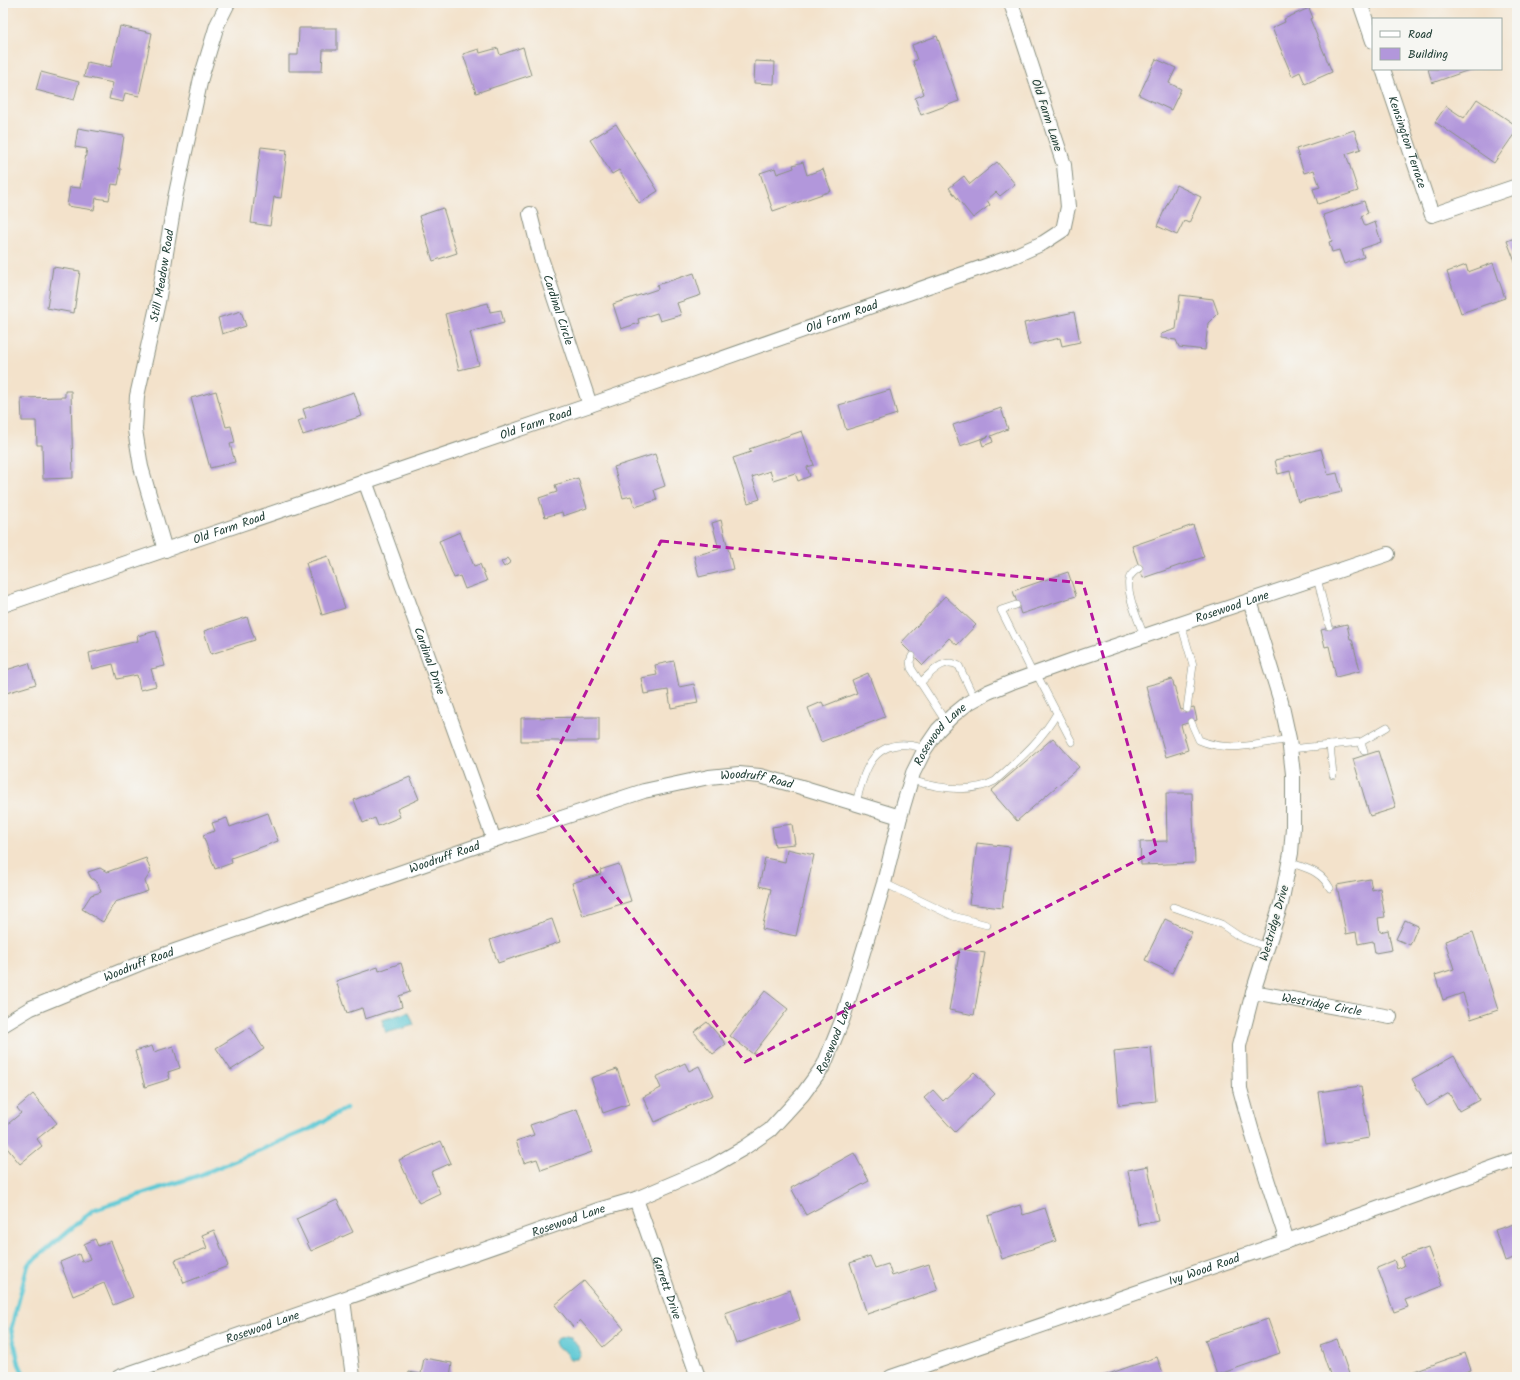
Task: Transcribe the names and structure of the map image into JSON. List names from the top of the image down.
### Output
{
  "streets": {
    "street": [
      "Old Farm Lane",
      "Kensington Terrace",
      "Still Meadow Road",
      "Cardinal Circle",
      "Old Farm Road",
      "Rosewood Lane",
      "Cardinal Drive",
      "Woodruff Road",
      "Westridge Drive",
      "Westridge Circle",
      "Ivy Wood Road",
      "Garrett Drive"
    ]
  },
  "crossings": [
    ["Old Farm Lane", "Old Farm Road"],
    ["Still Meadow Road", "Old Farm Road"],
    ["Cardinal Circle", "Old Farm Road"],
    ["Old Farm Road", "Cardinal Drive"],
    ["Rosewood Lane", "Woodruff Road"],
    ["Rosewood Lane", "Westridge Drive"],
    ["Rosewood Lane", "Garrett Drive"],
    ["Cardinal Drive", "Woodruff Road"],
    ["Westridge Drive", "Westridge Circle"],
    ["Westridge Drive", "Ivy Wood Road"]
  ],
  "legend": ["Road", "Building"]
}
